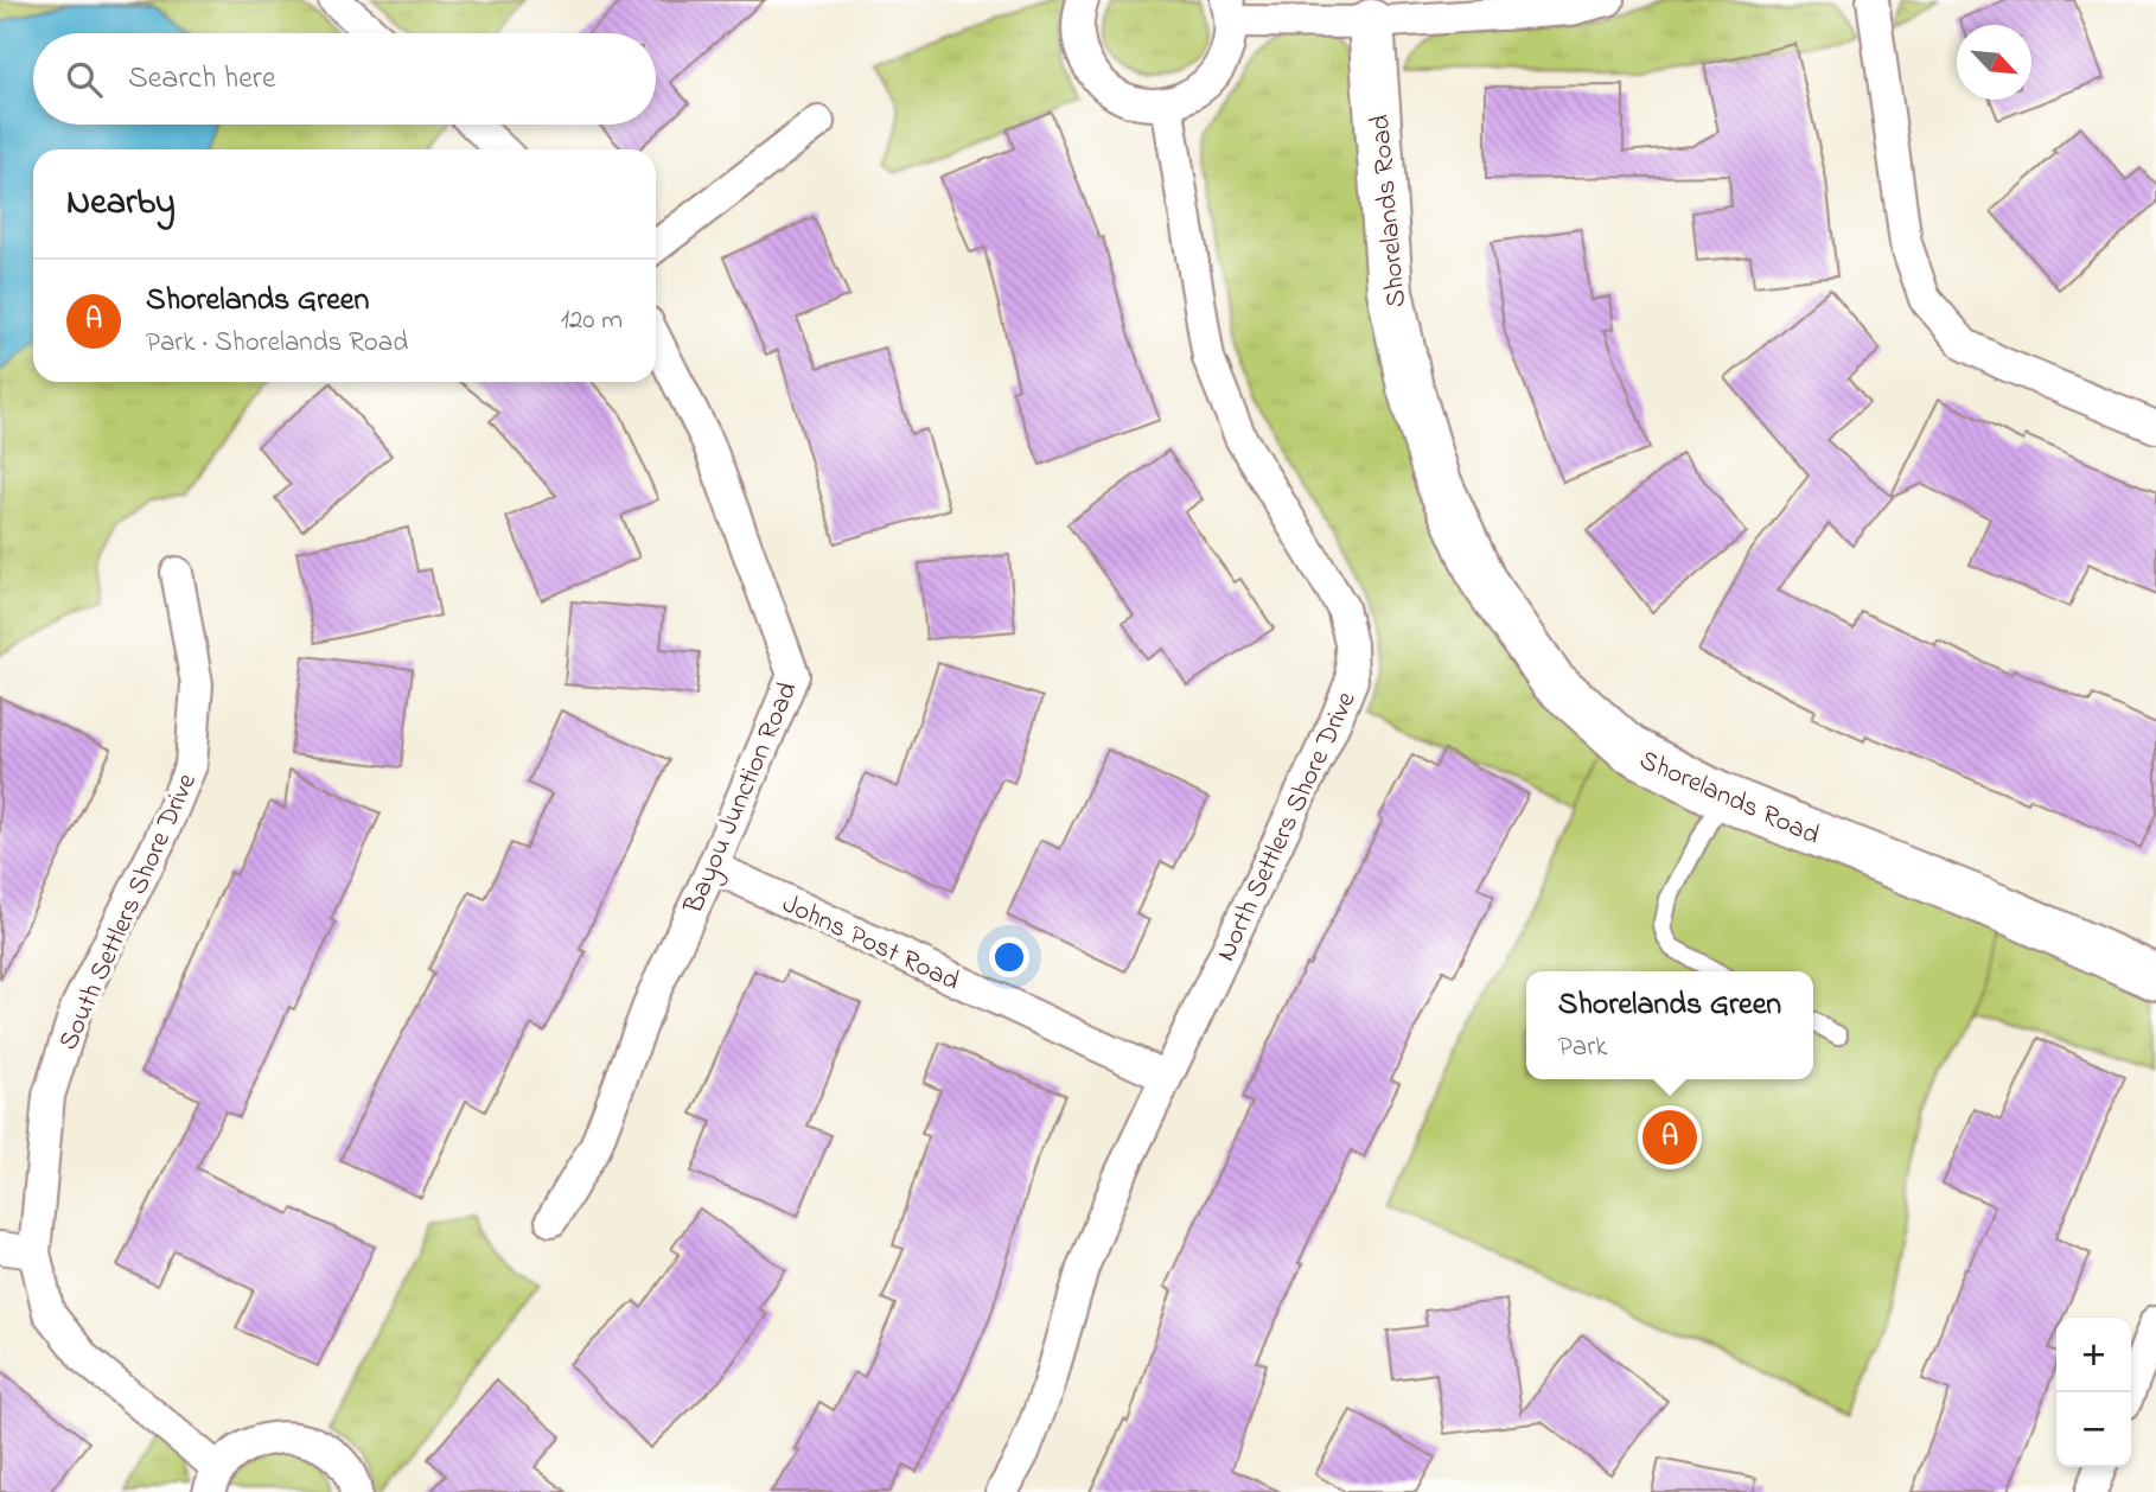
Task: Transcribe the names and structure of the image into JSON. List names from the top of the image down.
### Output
{
  "streets": {
    "street": [
      "Shorelands Road",
      "Bayou Junction Road",
      "North Settlers Shore Drive",
      "South Settlers Shore Drive",
      "Johns Post Road"
    ]
  },
  "crossings": [
    ["Bayou Junction Road", "Johns Post Road"],
    ["North Settlers Shore Drive", "Johns Post Road"]
  ],
  "north": "bottom right",
  "page": {
    "search": "Search here",
    "heading": "Nearby",
    "list": [
      {
        "mark": "A",
        "name": "Shorelands Green",
        "note": "Park · Shorelands Road",
        "value": "120 m"
      }
    ],
    "popup": ["Shorelands Green", "Park"],
    "pins": "A",
    "map_buttons": ["+", "−"]
  }
}
